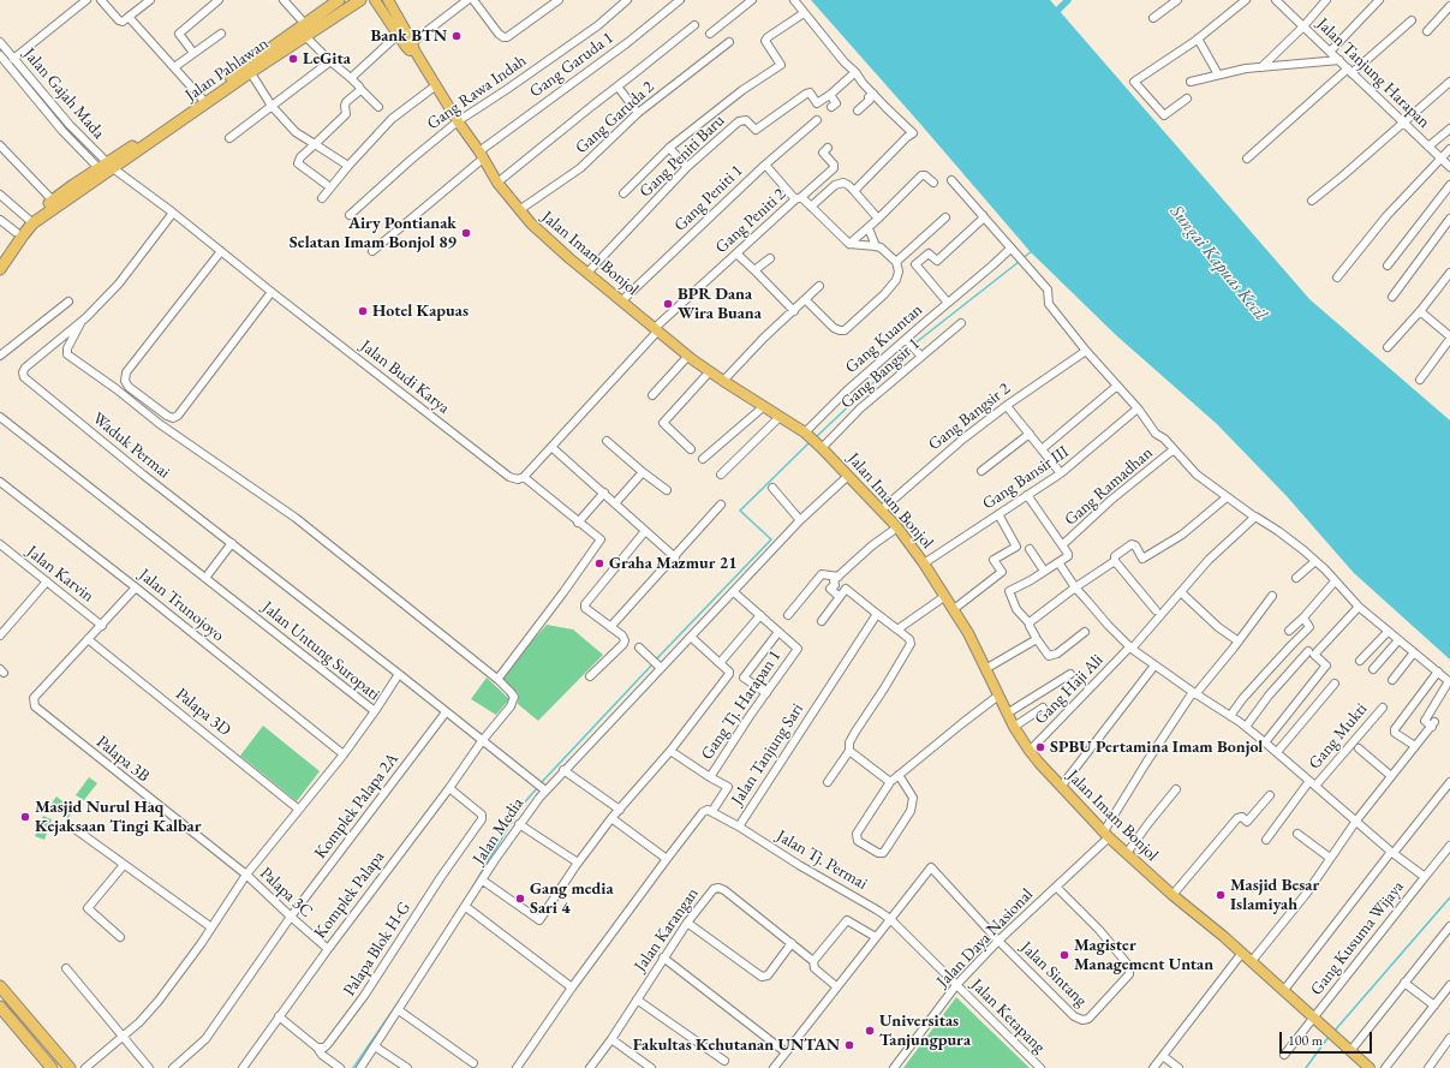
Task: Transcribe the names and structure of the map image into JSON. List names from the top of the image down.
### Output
{
  "streets": {
    "highway": ["Jalan Pahlawan"],
    "main road": ["Jalan Imam Bonjol"],
    "street": [
      "Gang Garuda 1",
      "Jalan Tanjung Harapan",
      "Gang Rawa Indah",
      "Jalan Gajah Mada",
      "Gang Garuda 2",
      "Gang Peniti Baru",
      "Gang Peniti 1",
      "Gang Peniti 2",
      "Gang Kuantan",
      "Gang Bangsir 1",
      "Jalan Budi Karya",
      "Gang Bangsir 2",
      "Waduk Permai",
      "Gang Bansir III",
      "Gang Ramadhan",
      "Jalan Karvin",
      "Jalan Trunojoyo",
      "Jalan Untung Suropati",
      "Gang Haji Ali",
      "Gang Tj. Harapan 1",
      "Palapa 3D",
      "Gang Mukti",
      "Jalan Tanjung Sari",
      "Palapa 3B",
      "Komplek Palapa 2A",
      "Jalan Media",
      "Jalan Tj. Permai",
      "Palapa 3C",
      "Komplek Palapa",
      "Jalan Karangan",
      "Jalan Daya Nasional",
      "Gang Kusuma Wijaya",
      "Palapa Blok H-G",
      "Jalan Sintang",
      "Jalan Ketapang"
    ]
  },
  "crossings": [
    ["Gang Garuda 1", "Jalan Imam Bonjol"],
    ["Jalan Pahlawan", "Jalan Gajah Mada"],
    ["Jalan Pahlawan", "Jalan Budi Karya"],
    ["Gang Rawa Indah", "Jalan Imam Bonjol"],
    ["Jalan Gajah Mada", "Jalan Budi Karya"],
    ["Gang Garuda 2", "Jalan Imam Bonjol"],
    ["Gang Peniti Baru", "Jalan Imam Bonjol"],
    ["Gang Peniti 1", "Jalan Imam Bonjol"],
    ["Gang Peniti 2", "Jalan Imam Bonjol"],
    ["Jalan Imam Bonjol", "Gang Kuantan"],
    ["Jalan Imam Bonjol", "Gang Bangsir 1"],
    ["Jalan Imam Bonjol", "Gang Bangsir 2"],
    ["Jalan Imam Bonjol", "Gang Bansir III"],
    ["Jalan Imam Bonjol", "Gang Haji Ali"],
    ["Jalan Imam Bonjol", "Jalan Daya Nasional"],
    ["Jalan Imam Bonjol", "Gang Kusuma Wijaya"],
    ["Jalan Budi Karya", "Waduk Permai"],
    ["Waduk Permai", "Komplek Palapa 2A"],
    ["Waduk Permai", "Jalan Media"],
    ["Waduk Permai", "Komplek Palapa"],
    ["Jalan Trunojoyo", "Jalan Untung Suropati"],
    ["Jalan Untung Suropati", "Palapa 3D"],
    ["Jalan Untung Suropati", "Palapa 3B"],
    ["Jalan Untung Suropati", "Palapa 3C"],
    ["Palapa 3D", "Palapa 3B"],
    ["Jalan Tanjung Sari", "Jalan Tj. Permai"],
    ["Palapa 3B", "Palapa 3C"],
    ["Komplek Palapa 2A", "Palapa 3C"],
    ["Jalan Tj. Permai", "Jalan Daya Nasional"],
    ["Jalan Tj. Permai", "Jalan Sintang"],
    ["Jalan Tj. Permai", "Jalan Ketapang"],
    ["Palapa 3C", "Komplek Palapa"],
    ["Komplek Palapa", "Palapa Blok H-G"],
    ["Jalan Daya Nasional", "Jalan Sintang"],
    ["Jalan Daya Nasional", "Jalan Ketapang"]
  ],
  "water": ["Sungai Kapuas Kecil"],
  "places": [
    "Bank BTN",
    "LeGita",
    "Airy Pontianak Selatan Imam Bonjol 89",
    "BPR Dana Wira Buana",
    "Hotel Kapuas",
    "Graha Mazmur 21",
    "SPBU Pertamina Imam Bonjol",
    "Masjid Nurul Haq Kejaksaan Tingi Kalbar",
    "Masjid Besar Islamiyah",
    "Gang media Sari 4",
    "Magister Management Untan",
    "Universitas Tanjungpura",
    "Fakultas Kehutanan UNTAN"
  ],
  "scale_bar": "100 m"
}
